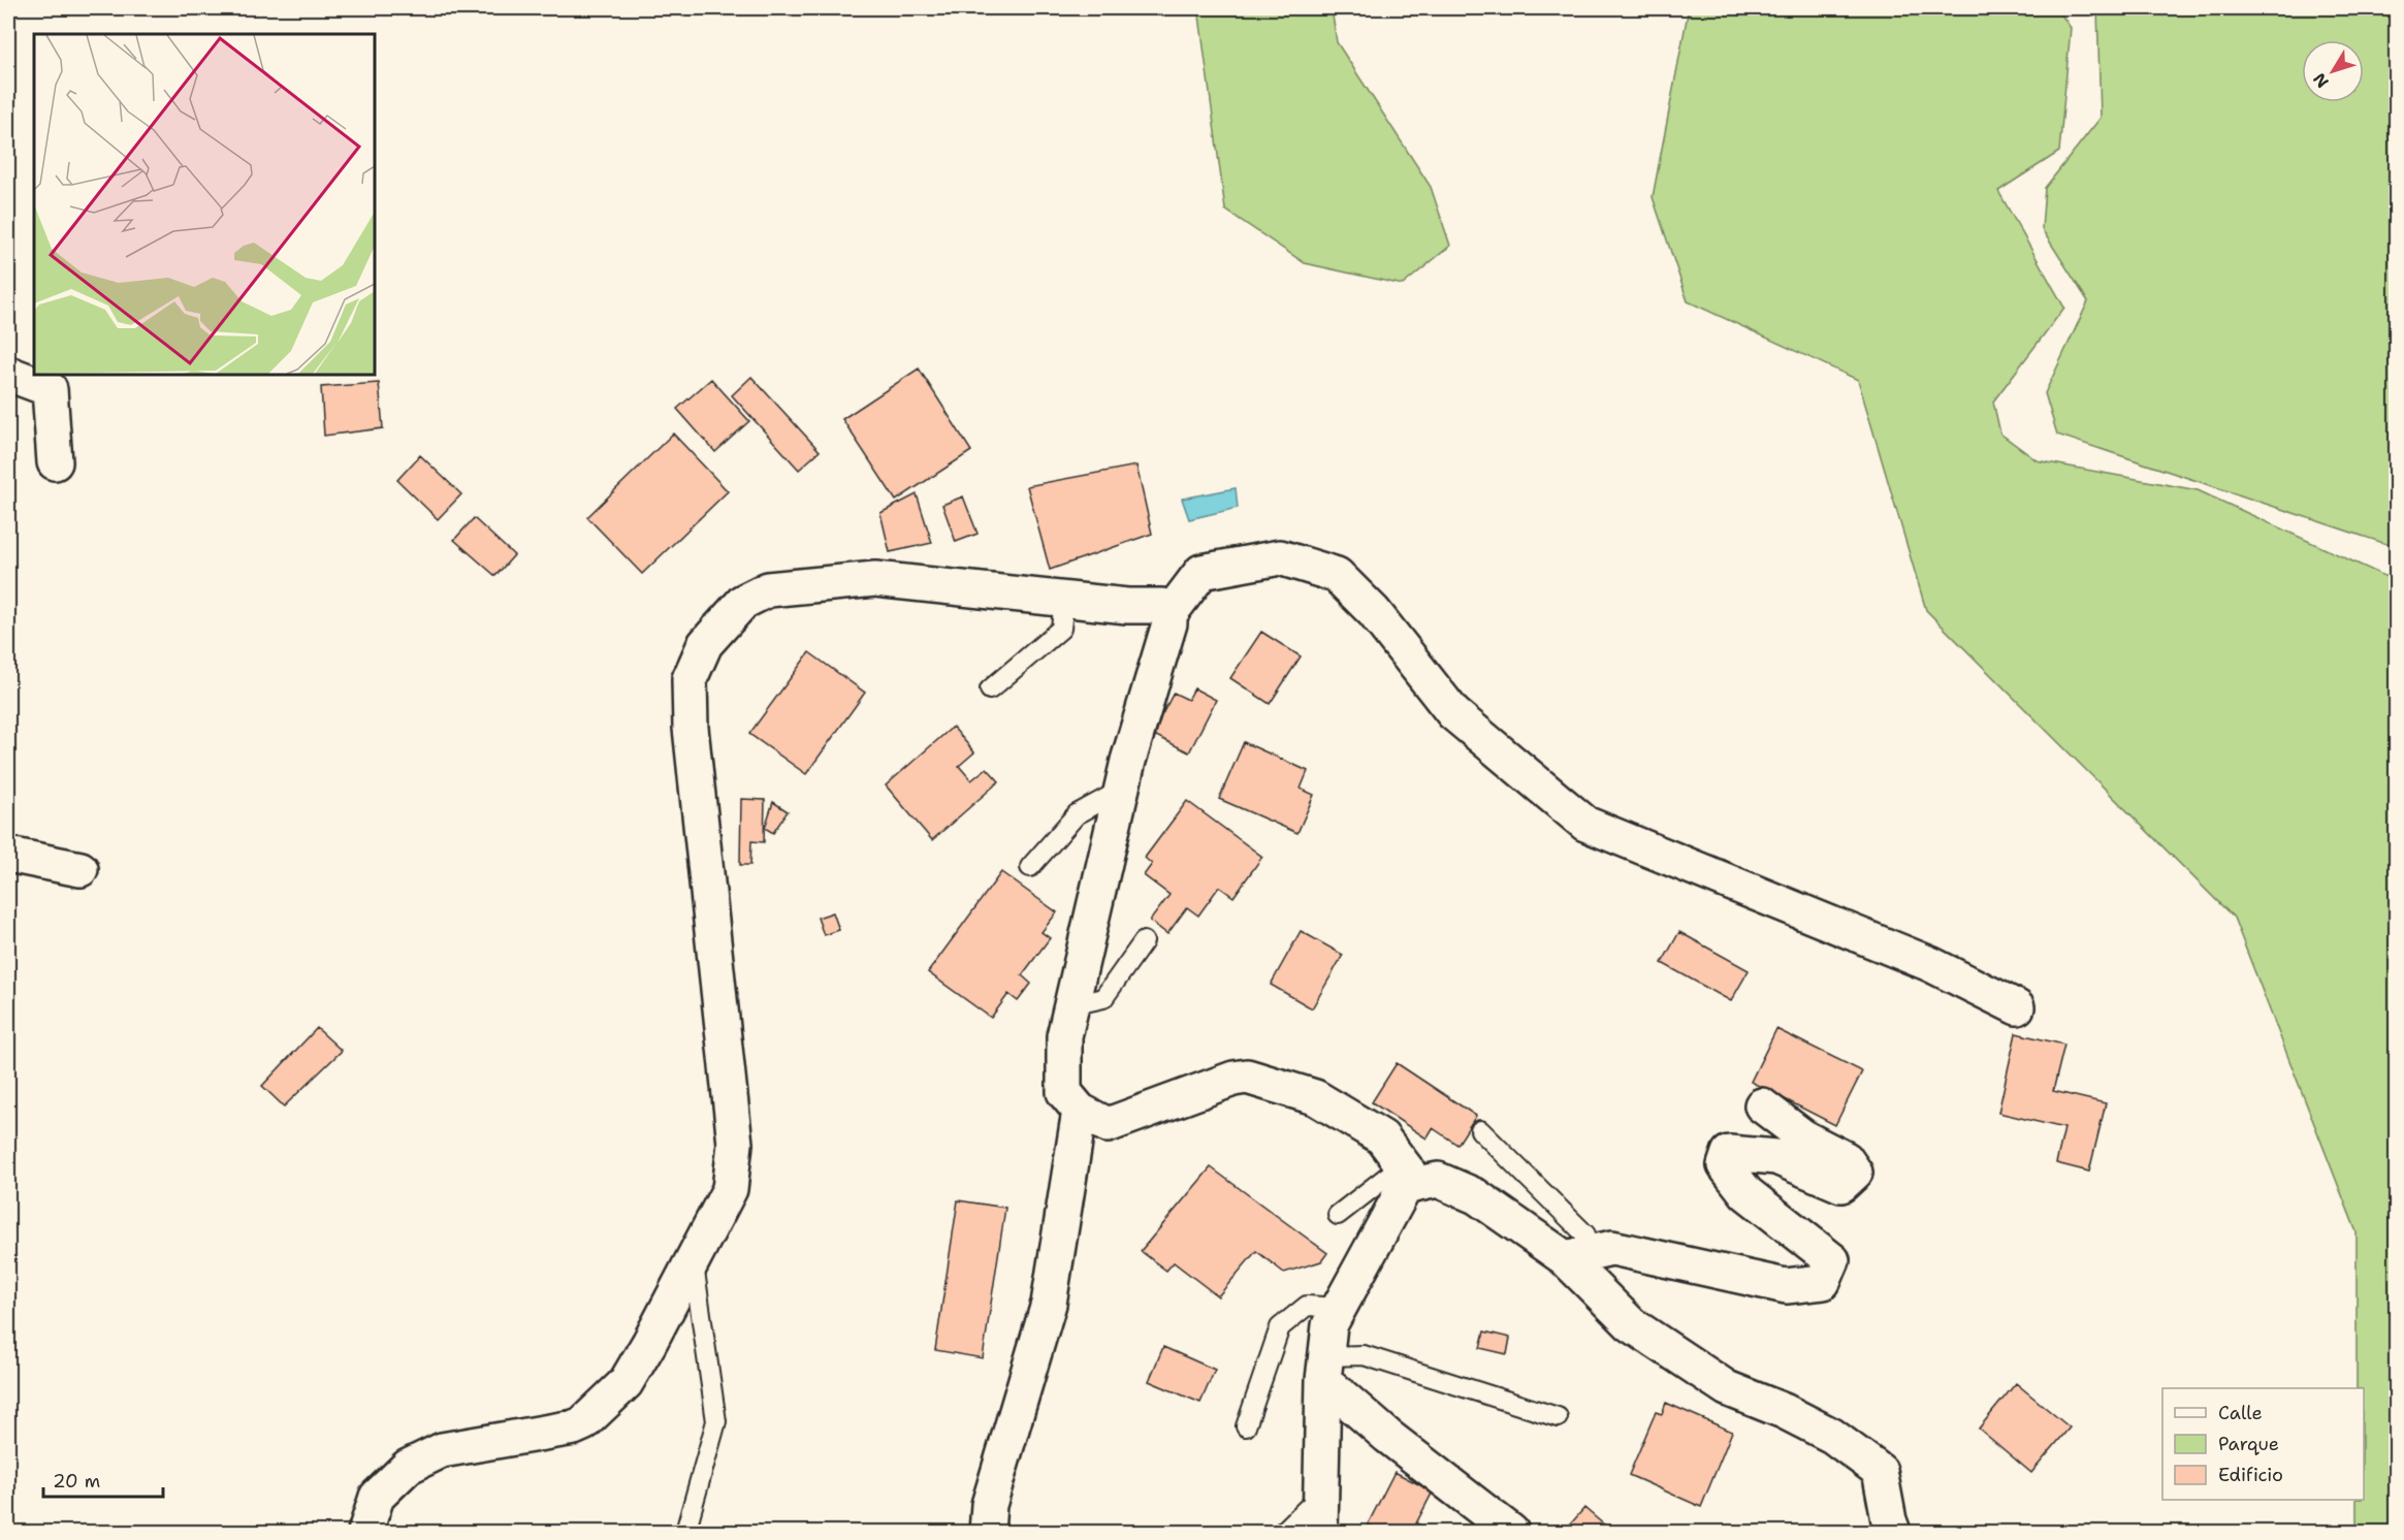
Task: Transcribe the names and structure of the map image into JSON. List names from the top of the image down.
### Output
{
  "legend": ["Calle", "Parque", "Edificio"],
  "scale_bar": "20 m",
  "north": "bottom left"
}
